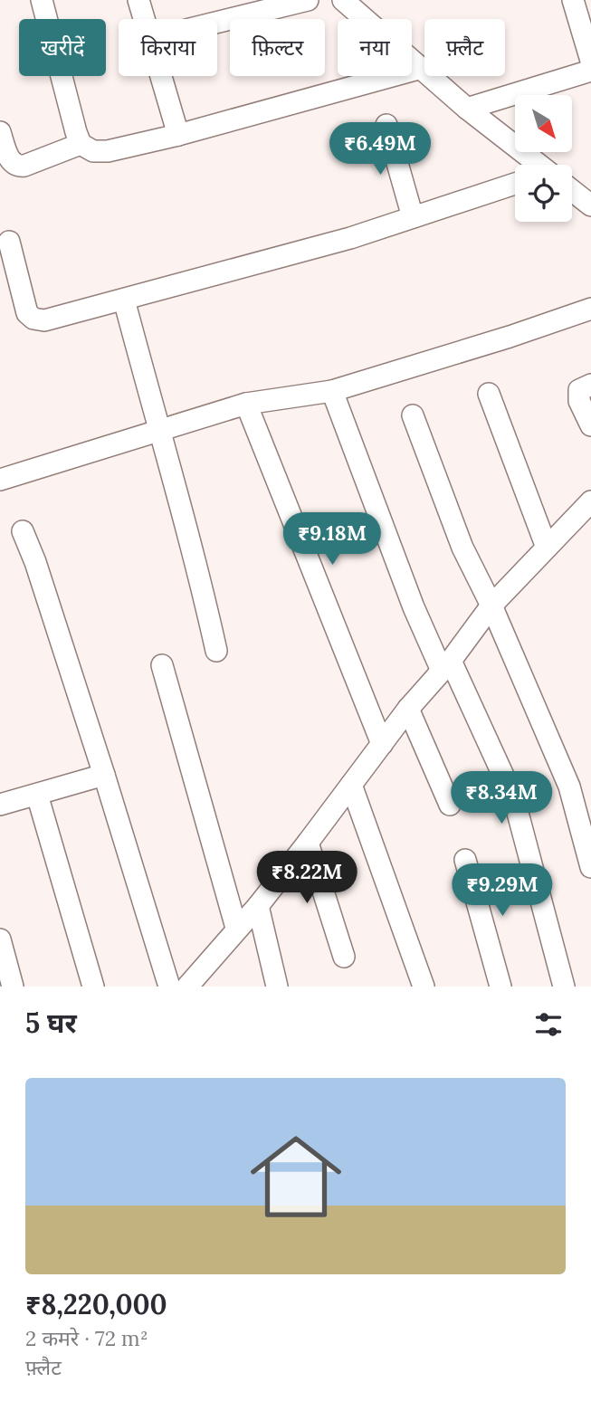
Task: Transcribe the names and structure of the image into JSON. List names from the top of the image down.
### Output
{
  "north": "bottom right",
  "page": {
    "chip": [
      "खरीदें",
      "किराया",
      "फ़िल्टर",
      "नया",
      "फ़्लैट"
    ],
    "price": [
      "₹6.49M",
      "₹9.18M",
      "₹8.34M",
      "₹8.22M",
      "₹9.29M"
    ],
    "heading": "5 घर",
    "list": [
      {
        "name": "₹8,220,000",
        "note": "2 कमरे · 72 m² · फ़्लैट"
      }
    ]
  }
}
